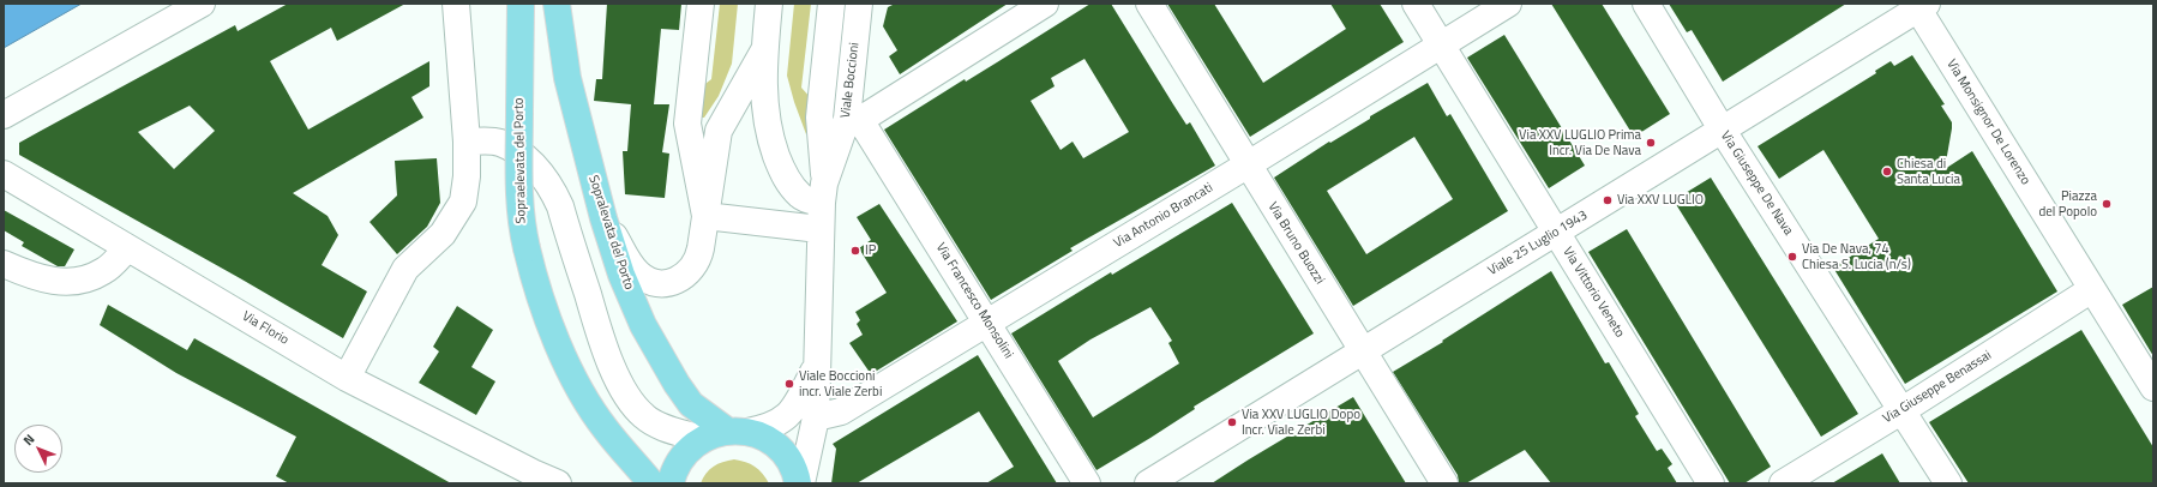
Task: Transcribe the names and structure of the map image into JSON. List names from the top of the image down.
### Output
{
  "streets": {
    "main road": ["Sopraelevata del Porto", "Sopralevata del Porto"],
    "street": [
      "Viale Boccioni",
      "Via Monsignor De Lorenzo",
      "Via Giuseppe De Nava",
      "Via Antonio Brancati",
      "Via Bruno Buozzi",
      "Viale 25 Luglio 1943",
      "Via Vittorio Veneto",
      "Via Francesco Monsolini",
      "Via Florio",
      "Via Giuseppe Benassai"
    ]
  },
  "crossings": [
    ["Viale Boccioni", "Via Antonio Brancati"],
    ["Viale Boccioni", "Sopralevata del Porto"],
    ["Viale Boccioni", "Via Francesco Monsolini"],
    ["Via Monsignor De Lorenzo", "Viale 25 Luglio 1943"],
    ["Via Monsignor De Lorenzo", "Via Giuseppe Benassai"],
    ["Via Giuseppe De Nava", "Viale 25 Luglio 1943"],
    ["Via Giuseppe De Nava", "Via Giuseppe Benassai"],
    ["Via Antonio Brancati", "Via Bruno Buozzi"],
    ["Via Antonio Brancati", "Via Vittorio Veneto"],
    ["Via Antonio Brancati", "Via Francesco Monsolini"],
    ["Via Bruno Buozzi", "Viale 25 Luglio 1943"],
    ["Viale 25 Luglio 1943", "Via Vittorio Veneto"]
  ],
  "places": [
    "Via XXV LUGLIO Prima Incr. Via De Nava",
    "Chiesa di Santa Lucia",
    "Via XXV LUGLIO",
    "Piazza del Popolo",
    "IP",
    "Via De Nava, 74 Chiesa S. Lucia (n/s)",
    "Viale Boccioni incr. Viale Zerbi",
    "Via XXV LUGLIO Dopo Incr. Viale Zerbi"
  ],
  "north": "top left"
}
